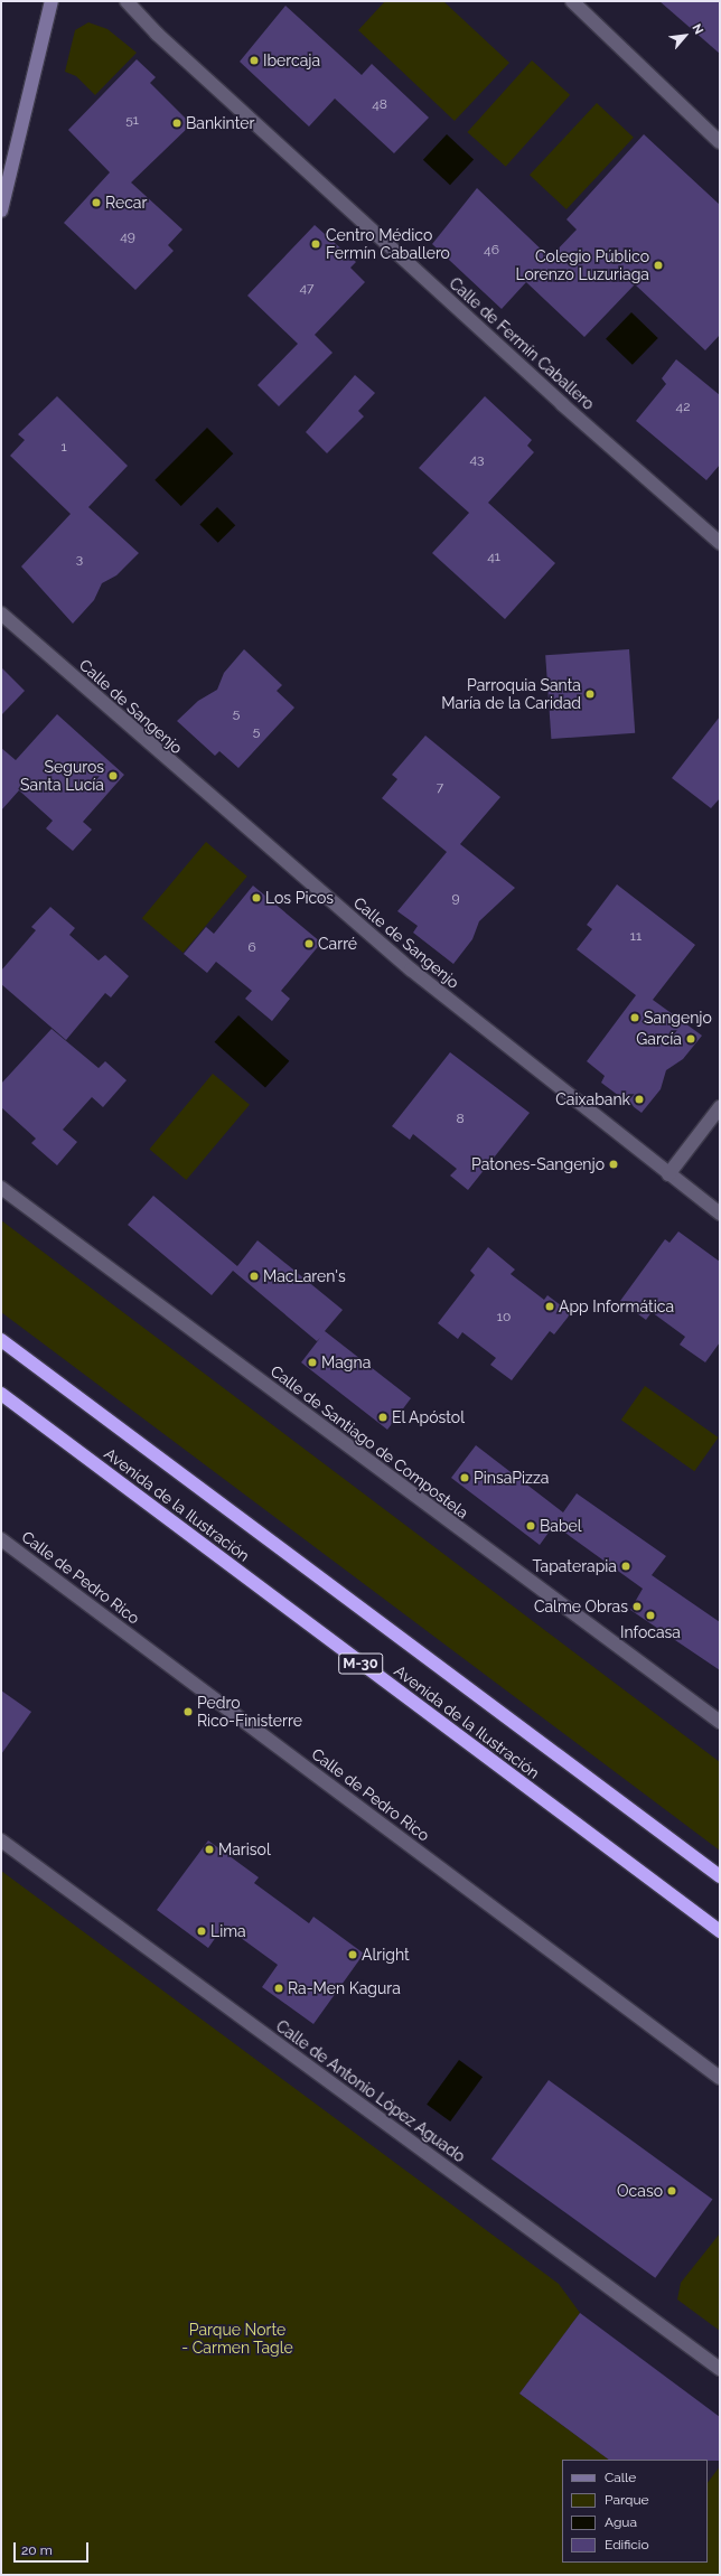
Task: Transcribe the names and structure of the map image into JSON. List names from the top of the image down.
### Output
{
  "streets": {
    "highway": ["Avenida de la Ilustración", "M-30"],
    "street": [
      "Calle de Fermín Caballero",
      "Calle de Sangenjo",
      "Calle de Santiago de Compostela",
      "Calle de Pedro Rico",
      "Calle de Antonio López Aguado"
    ]
  },
  "parks": ["Parque Norte - Carmen Tagle"],
  "places": [
    "Ibercaja",
    "Bankinter",
    "Recar",
    "Centro Médico Fermín Caballero",
    "Colegio Público Lorenzo Luzuriaga",
    "Parroquia Santa María de la Caridad",
    "Seguros Santa Lucía",
    "Los Picos",
    "Carré",
    "Sangenjo",
    "García",
    "Caixabank",
    "Patones-Sangenjo",
    "MacLaren's",
    "App Informática",
    "Magna",
    "El Apóstol",
    "PinsaPizza",
    "Babel",
    "Tapaterapia",
    "Calme Obras",
    "Infocasa",
    "Pedro Rico-Finisterre",
    "Marisol",
    "Lima",
    "Alright",
    "Ra-Men Kagura",
    "Ocaso"
  ],
  "house_numbers": [
    "48",
    "51",
    "49",
    "46",
    "47",
    "42",
    "1",
    "43",
    "41",
    "3",
    "5",
    "5",
    "7",
    "9",
    "11",
    "6",
    "8",
    "10"
  ],
  "legend": [
    "Calle",
    "Parque",
    "Agua",
    "Edificio"
  ],
  "scale_bar": "20 m",
  "north": "top right"
}
